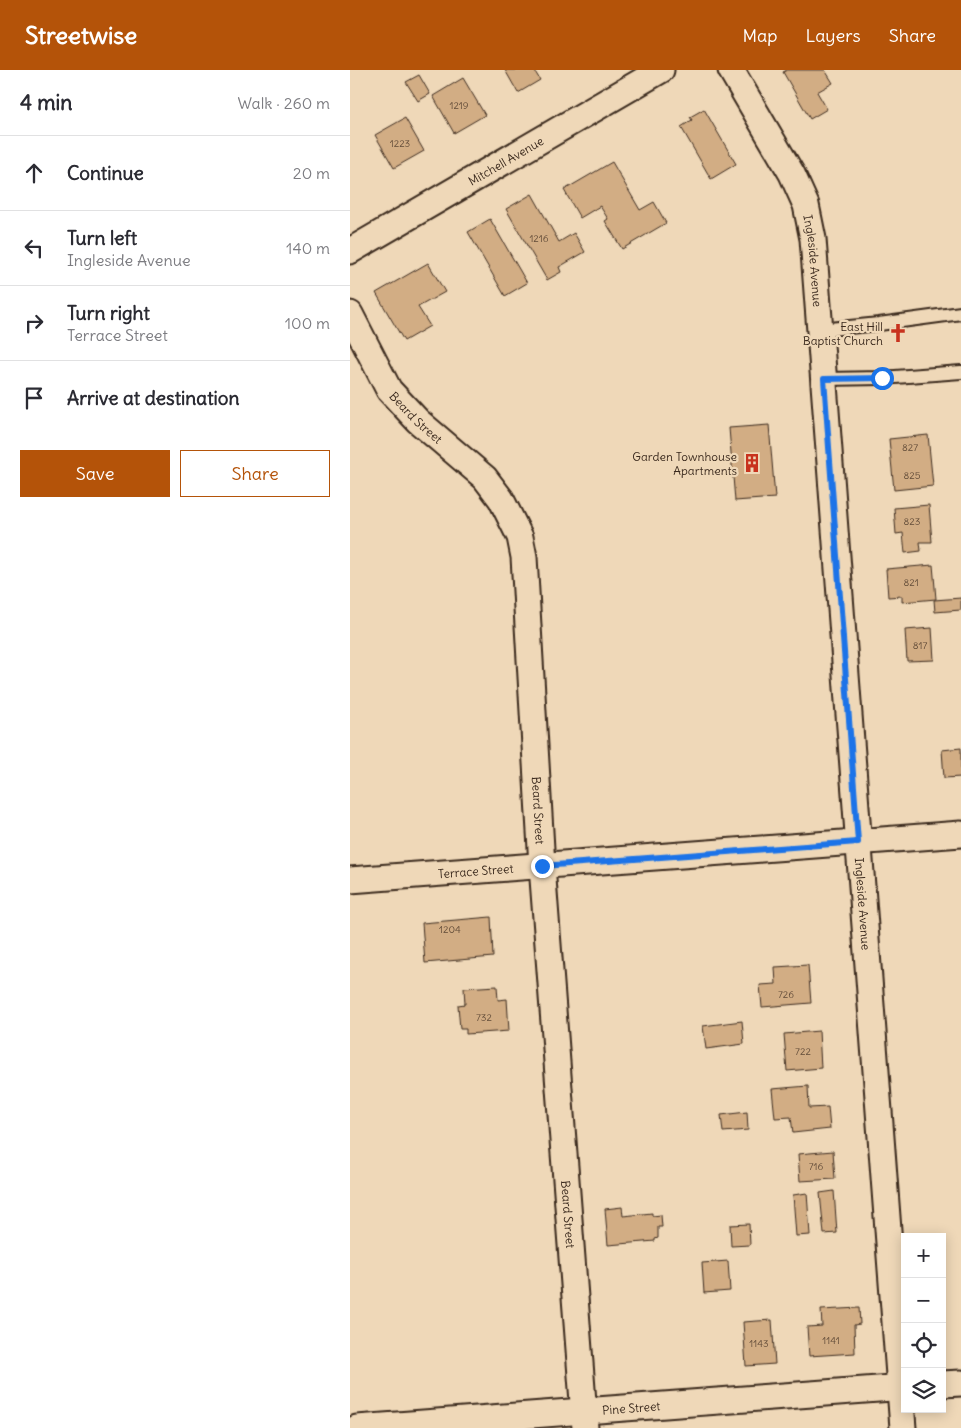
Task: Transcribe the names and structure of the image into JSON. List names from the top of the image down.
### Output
{
  "streets": {
    "street": [
      "Mitchell Avenue",
      "Ingleside Avenue",
      "Beard Street",
      "Terrace Street",
      "Pine Street"
    ]
  },
  "crossings": [
    ["Ingleside Avenue", "Terrace Street"],
    ["Beard Street", "Terrace Street"],
    ["Beard Street", "Pine Street"]
  ],
  "places": {
    "church": ["East Hill Baptist Church"],
    "building": ["Garden Townhouse Apartments"]
  },
  "house_numbers": [
    "1219",
    "1223",
    "1216",
    "827",
    "825",
    "823",
    "821",
    "817",
    "1204",
    "726",
    "732",
    "722",
    "716",
    "1141",
    "1143"
  ],
  "page": {
    "header": "Streetwise",
    "nav": ["Map", "Layers", "Share"],
    "heading": ["4 min", "Walk · 260 m"],
    "list": [
      ["Continue", "20 m"],
      ["Turn left", "Ingleside Avenue", "140 m"],
      ["Turn right", "Terrace Street", "100 m"],
      "Arrive at destination"
    ],
    "buttons": ["Save", "Share"],
    "map_buttons": ["+", "−"]
  }
}
